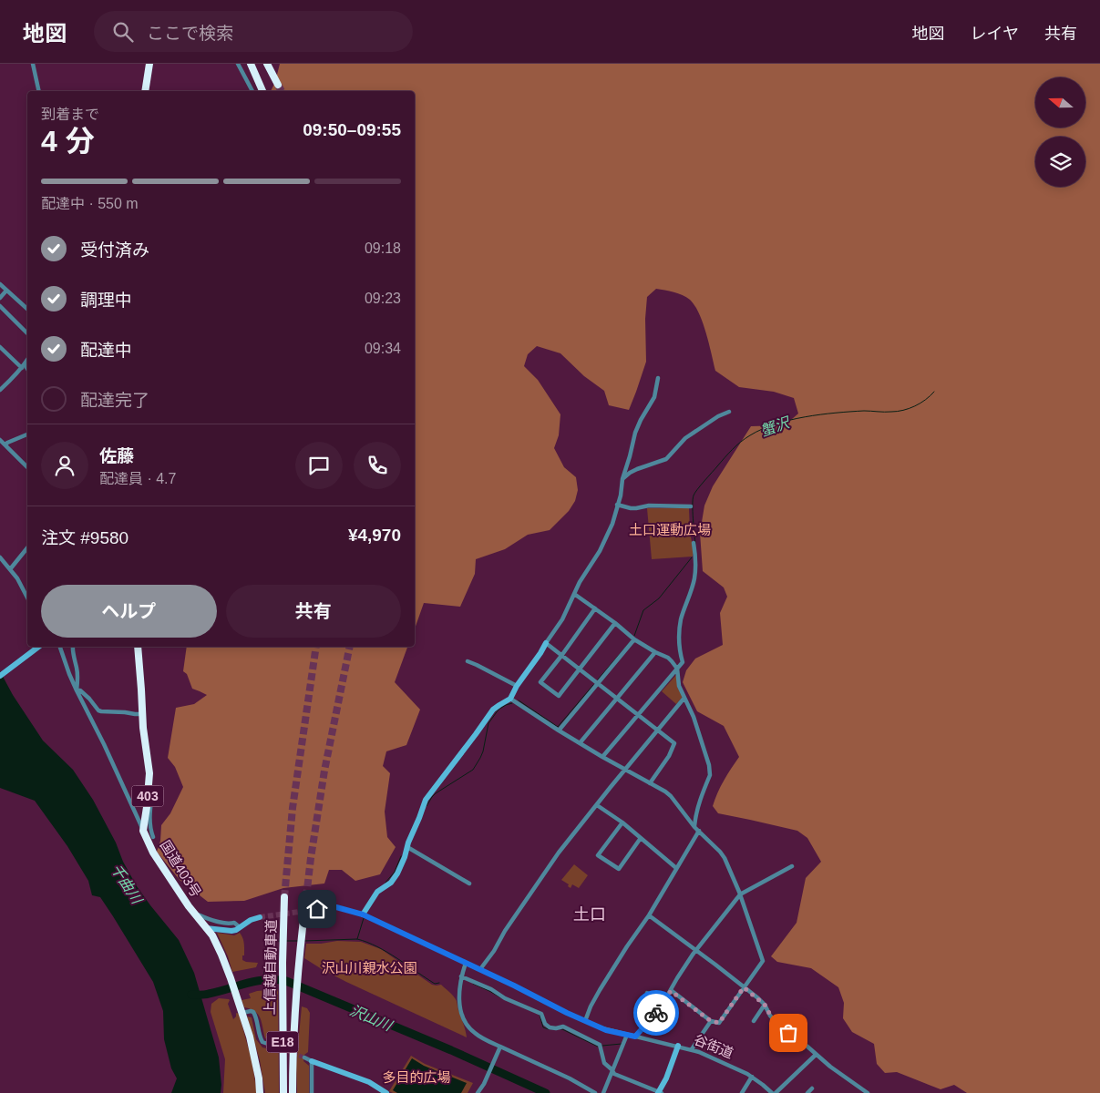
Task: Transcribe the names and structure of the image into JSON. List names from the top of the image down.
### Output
{
  "streets": {
    "highway": [
      "403",
      "国道403号",
      "上信越自動車道",
      "E18"
    ],
    "street": ["谷街道"]
  },
  "districts": ["土口"],
  "water": ["蟹沢", "千曲川", "沢山川"],
  "parks": ["土口運動広場", "沢山川親水公園", "多目的広場"],
  "north": "left",
  "page": {
    "header": "地図",
    "search": "ここで検索",
    "nav": ["地図", "レイヤ", "共有"],
    "heading": ["4 分", "到着まで", "09:50–09:55"],
    "panel": [
      "佐藤",
      "配達員 · 4.7",
      "注文 #9580",
      "¥4,970"
    ],
    "bar": "配達中 · 550 m",
    "list": [
      ["受付済み", "09:18"],
      ["調理中", "09:23"],
      ["配達中", "09:34"],
      "配達完了"
    ],
    "buttons": ["ヘルプ", "共有"]
  }
}
